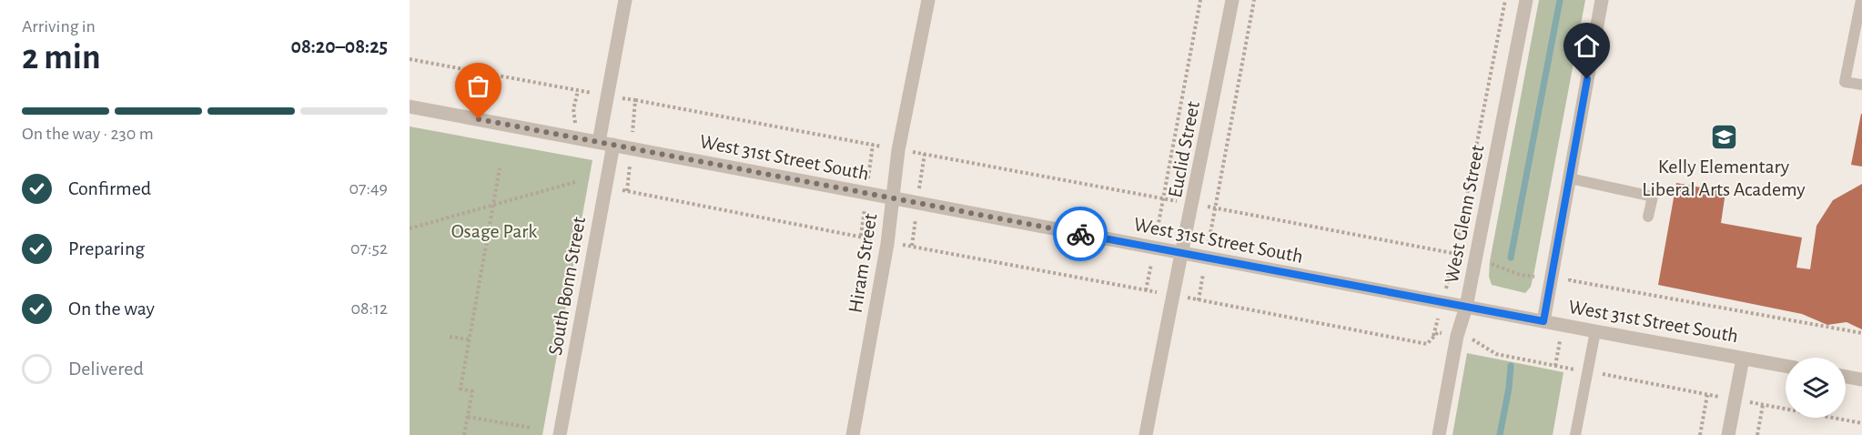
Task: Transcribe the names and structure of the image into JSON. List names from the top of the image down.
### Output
{
  "streets": {
    "street": [
      "Euclid Street",
      "West 31st Street South",
      "West Glenn Street",
      "Hiram Street",
      "South Bonn Street"
    ]
  },
  "crossings": [
    ["Euclid Street", "West 31st Street South"],
    ["West 31st Street South", "West Glenn Street"],
    ["West 31st Street South", "Hiram Street"],
    ["West 31st Street South", "South Bonn Street"]
  ],
  "parks": ["Osage Park"],
  "places": {
    "school or university": ["Kelly Elementary Liberal Arts Academy"]
  },
  "page": {
    "heading": ["2 min", "Arriving in", "08:20–08:25"],
    "bar": "On the way · 230 m",
    "list": [
      ["Confirmed", "07:49"],
      ["Preparing", "07:52"],
      ["On the way", "08:12"],
      "Delivered"
    ]
  }
}
